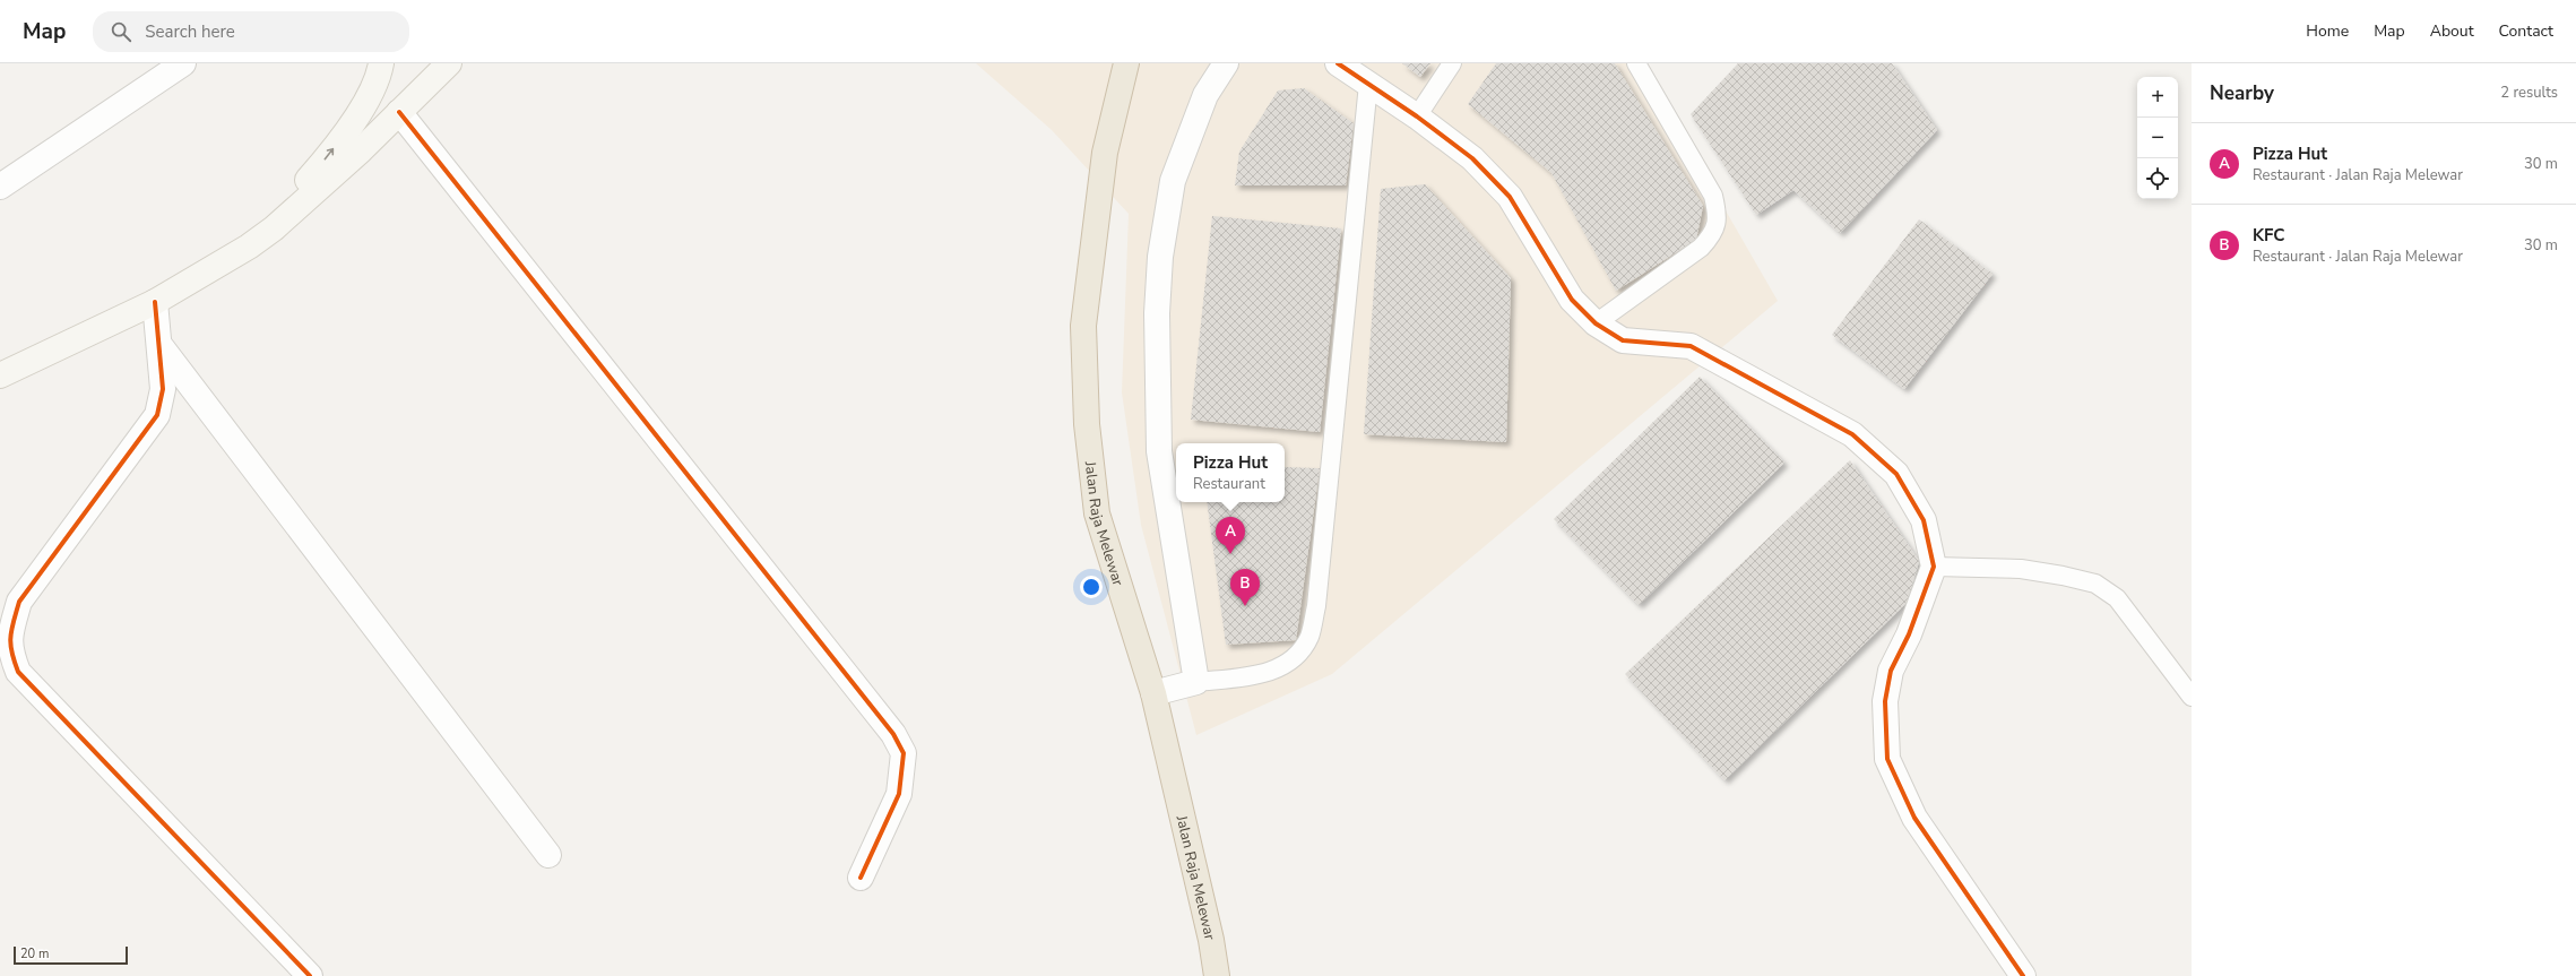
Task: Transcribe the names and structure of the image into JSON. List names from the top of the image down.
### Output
{
  "streets": {
    "highway": ["Jalan Raja Melewar"]
  },
  "scale_bar": "20 m",
  "page": {
    "header": "Map",
    "search": "Search here",
    "nav": [
      "Home",
      "Map",
      "About",
      "Contact"
    ],
    "heading": ["Nearby", "2 results"],
    "map_buttons": ["+", "−"],
    "list": [
      {
        "mark": "A",
        "name": "Pizza Hut",
        "note": "Restaurant · Jalan Raja Melewar",
        "value": "30 m"
      },
      {
        "mark": "B",
        "name": "KFC",
        "note": "Restaurant · Jalan Raja Melewar",
        "value": "30 m"
      }
    ],
    "popup": ["Pizza Hut", "Restaurant"],
    "pins": ["A", "B"],
    "scale": "20 m"
  }
}
